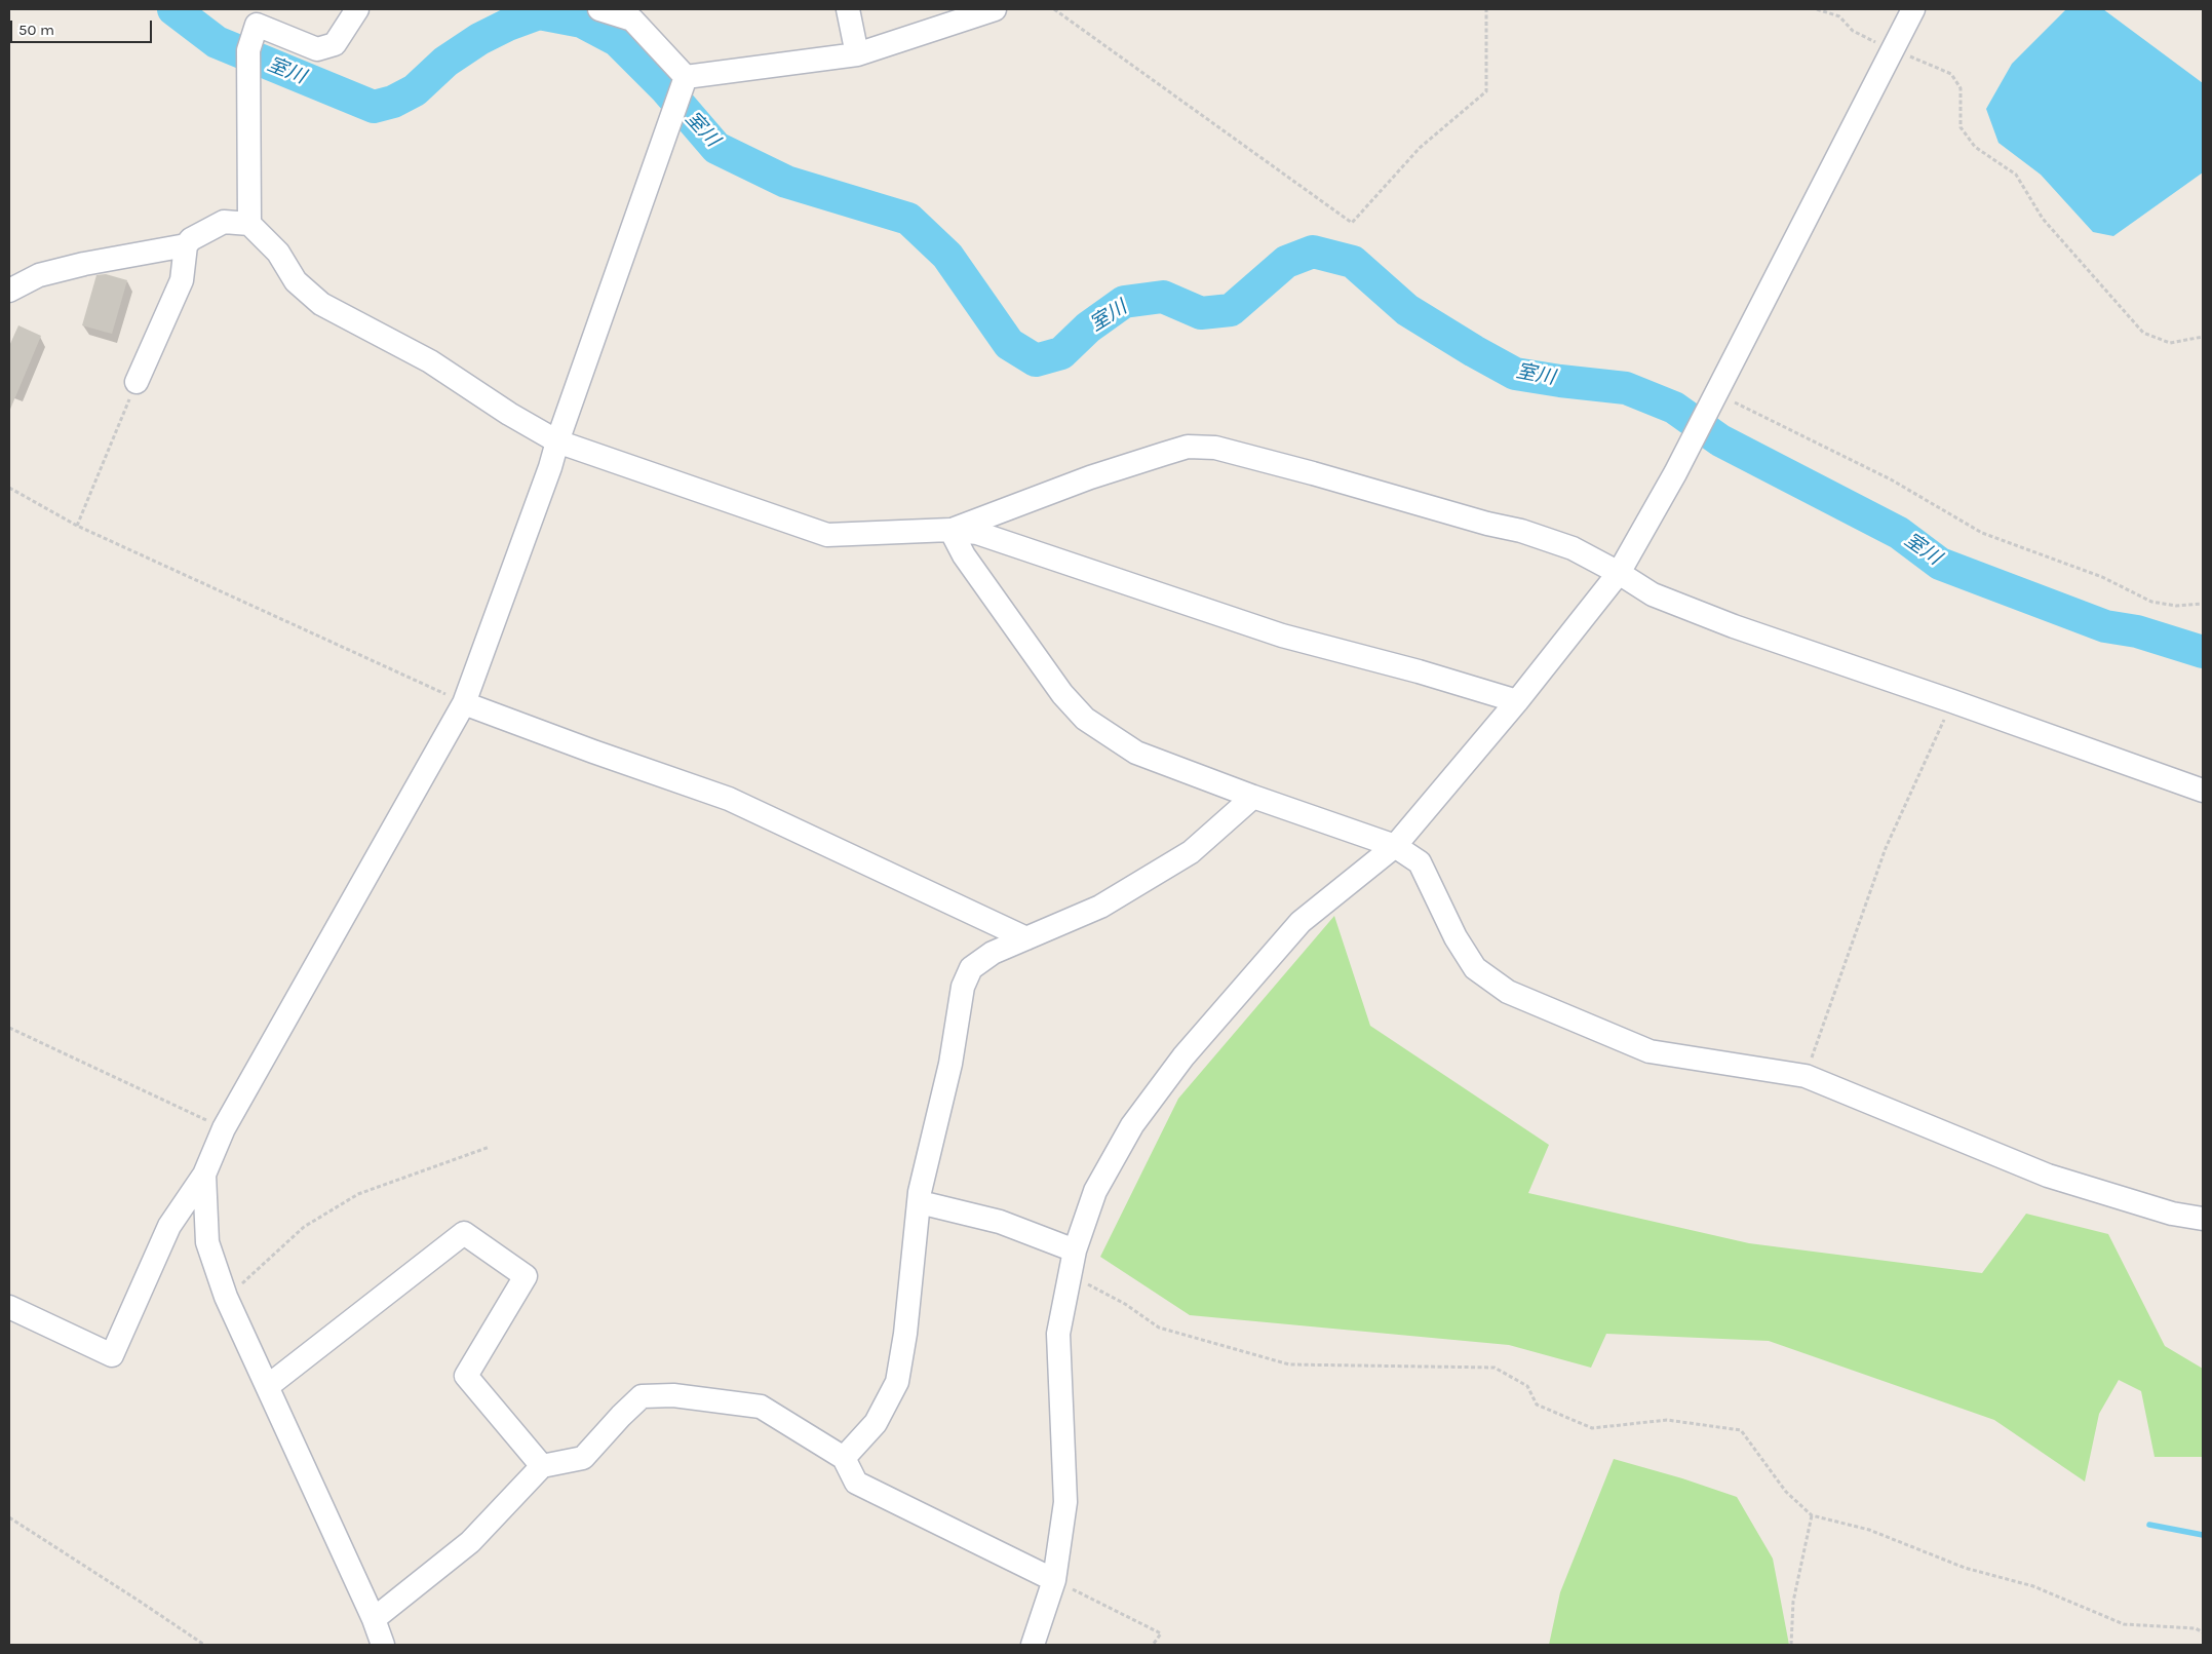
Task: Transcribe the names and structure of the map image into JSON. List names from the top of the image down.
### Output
{
  "water": ["室川"],
  "scale_bar": "50 m"
}
